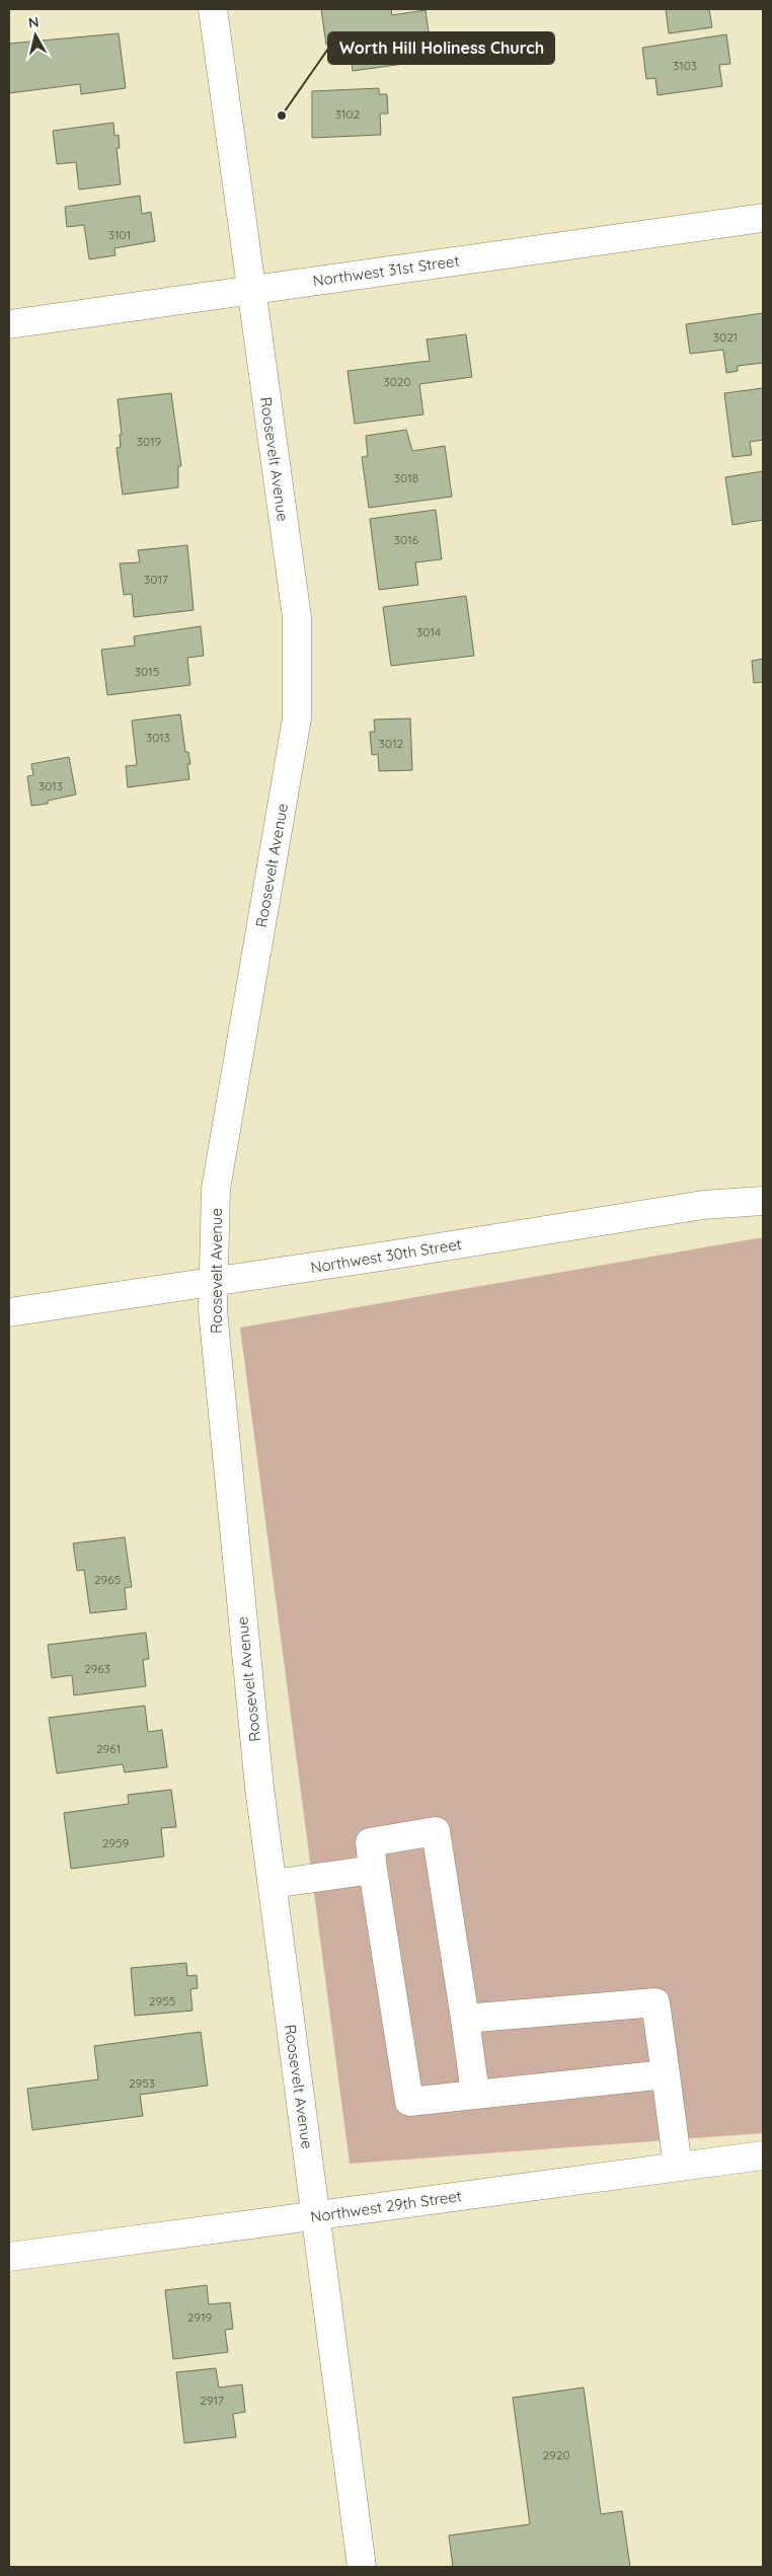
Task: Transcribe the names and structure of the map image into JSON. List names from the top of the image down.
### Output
{
  "streets": {
    "street": [
      "Northwest 31st Street",
      "Roosevelt Avenue",
      "Northwest 30th Street",
      "Northwest 29th Street"
    ]
  },
  "crossings": [
    ["Northwest 31st Street", "Roosevelt Avenue"],
    ["Roosevelt Avenue", "Northwest 30th Street"],
    ["Roosevelt Avenue", "Northwest 29th Street"]
  ],
  "places": ["Worth Hill Holiness Church"],
  "house_numbers": [
    "3103",
    "3102",
    "3101",
    "3021",
    "3020",
    "3019",
    "3018",
    "3016",
    "3017",
    "3014",
    "3015",
    "3013",
    "3012",
    "3013",
    "2965",
    "2963",
    "2961",
    "2959",
    "2955",
    "2953",
    "2919",
    "2917",
    "2920"
  ],
  "north": "top"
}
